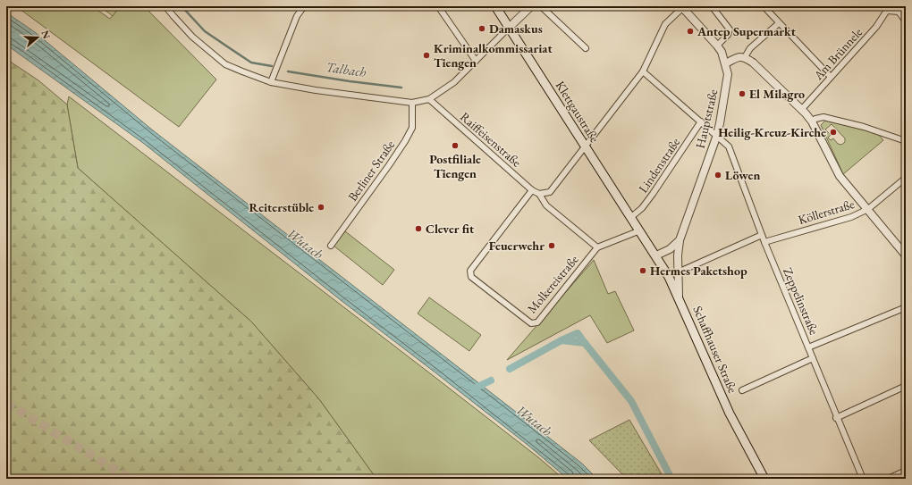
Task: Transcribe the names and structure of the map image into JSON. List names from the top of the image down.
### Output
{
  "streets": {
    "main road": ["Klettgaustraße", "Schaffhauser Straße"],
    "street": [
      "Am Brünnele",
      "Hauptstraße",
      "Raiffeisenstraße",
      "Lindenstraße",
      "Berliner Straße",
      "Köllerstraße",
      "Molkereistraße",
      "Zeppelinstraße"
    ]
  },
  "crossings": [
    ["Klettgaustraße", "Lindenstraße"],
    ["Klettgaustraße", "Schaffhauser Straße"],
    ["Hauptstraße", "Zeppelinstraße"],
    ["Hauptstraße", "Schaffhauser Straße"],
    ["Raiffeisenstraße", "Molkereistraße"],
    ["Lindenstraße", "Zeppelinstraße"],
    ["Köllerstraße", "Zeppelinstraße"]
  ],
  "water": ["Talbach", "Wutach"],
  "places": [
    "Damaskus",
    "Antep Supermarkt",
    "Kriminalkommissariat Tiengen",
    "El Milagro",
    "Heilig-Kreuz-Kirche",
    "Postfiliale Tiengen",
    "Löwen",
    "Reiterstüble",
    "Clever fit",
    "Feuerwehr",
    "Hermes Paketshop"
  ],
  "north": "right"
}
